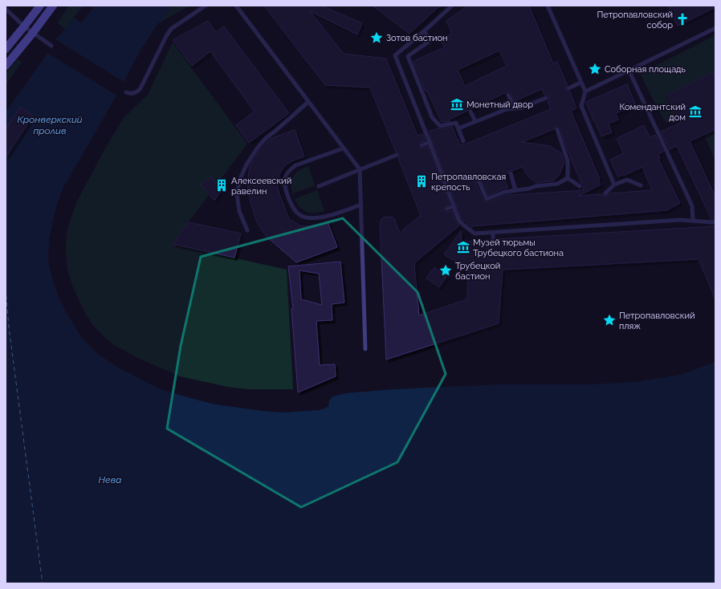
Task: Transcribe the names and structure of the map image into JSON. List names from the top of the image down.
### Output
{
  "water": ["Кронверкский пролив", "Нева"],
  "places": {
    "church": ["Петропавловский собор"],
    "place": [
      "Зотов бастион",
      "Соборная площадь",
      "Трубецкой бастион",
      "Петропавловский пляж"
    ],
    "museum": ["Монетный двор", "Комендантский дом", "Музей тюрьмы Трубецкого бастиона"],
    "building": ["Петропавловская крепость", "Алексеевский равелин"]
  }
}
